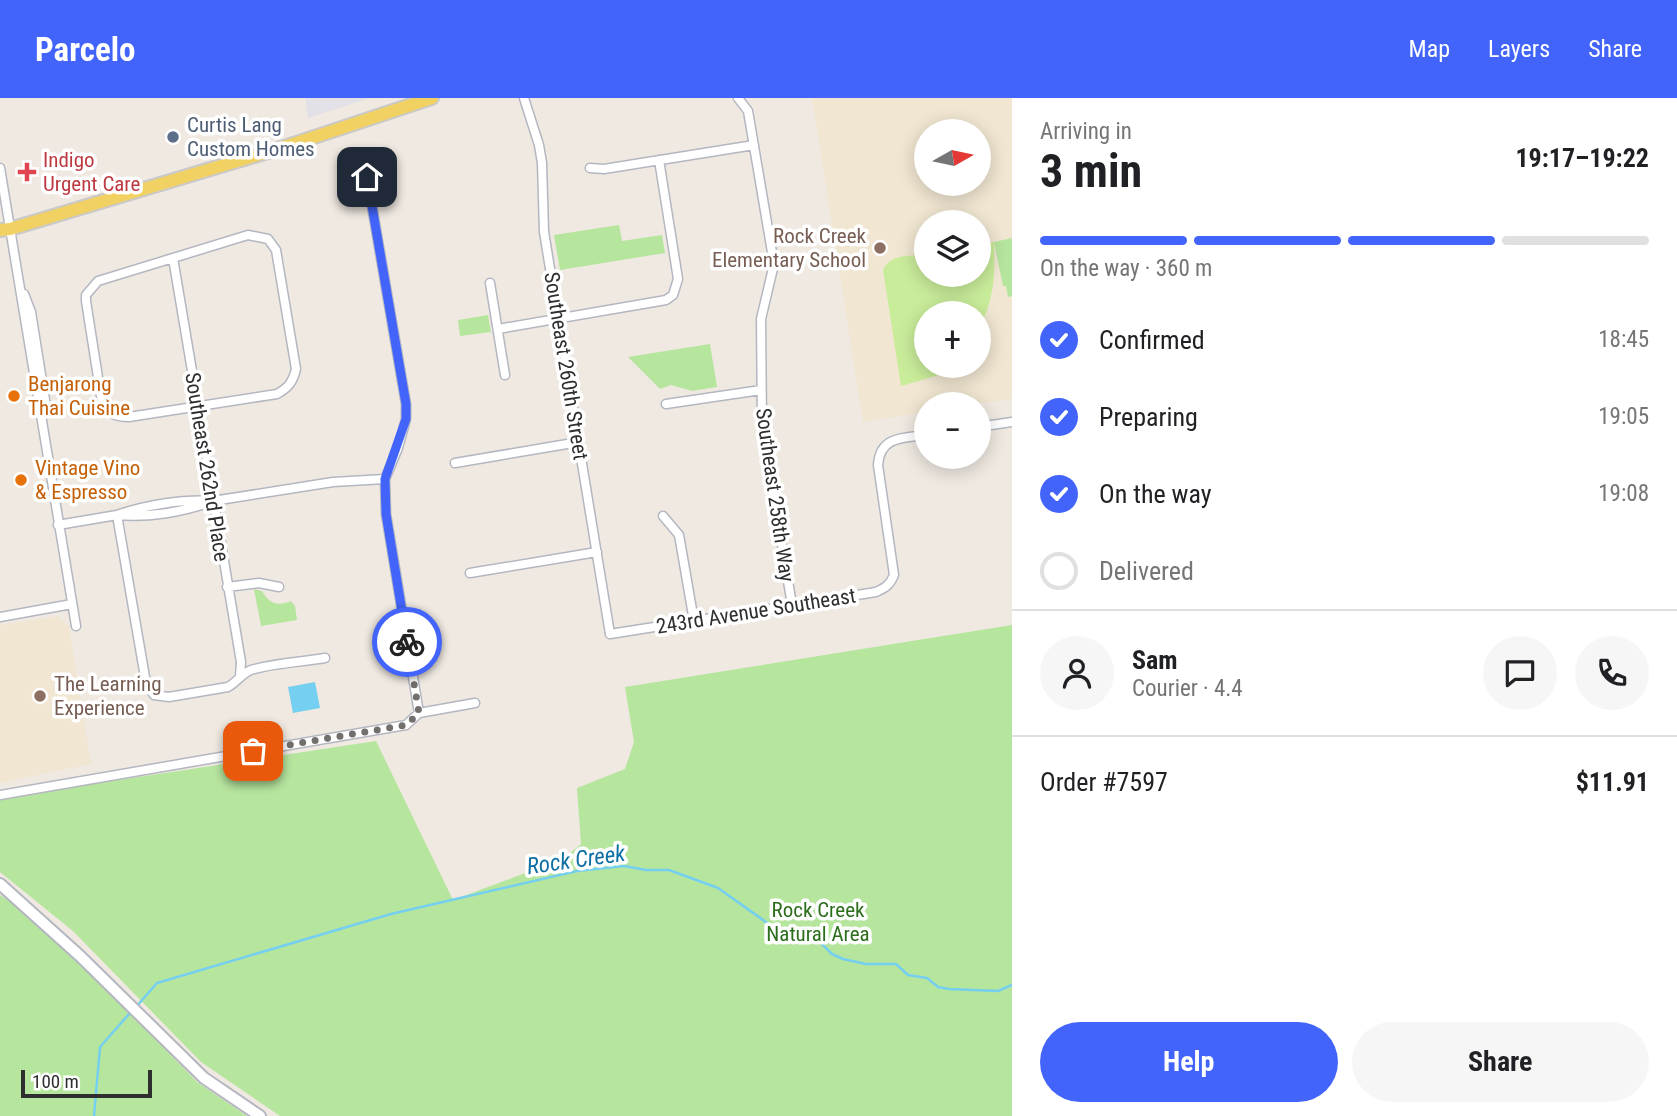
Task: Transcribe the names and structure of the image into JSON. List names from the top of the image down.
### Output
{
  "streets": {
    "street": [
      "Southeast 260th Street",
      "Southeast 262nd Place",
      "Southeast 258th Way",
      "243rd Avenue Southeast"
    ]
  },
  "crossings": [
    ["Southeast 260th Street", "243rd Avenue Southeast"],
    ["Southeast 258th Way", "243rd Avenue Southeast"]
  ],
  "water": ["Rock Creek"],
  "parks": ["Rock Creek Natural Area"],
  "places": {
    "other": [
      "Curtis Lang Custom Homes",
      "Rock Creek Elementary School",
      "Benjarong Thai Cuisine",
      "Vintage Vino & Espresso",
      "The Learning Experience"
    ],
    "health": ["Indigo Urgent Care"]
  },
  "scale_bar": "100 m",
  "north": "right",
  "page": {
    "header": "Parcelo",
    "nav": ["Map", "Layers", "Share"],
    "heading": ["3 min", "Arriving in", "19:17–19:22"],
    "panel": [
      "Sam",
      "Courier · 4.4",
      "Order #7597",
      "$11.91"
    ],
    "map_buttons": ["+", "−"],
    "bar": "On the way · 360 m",
    "list": [
      ["Confirmed", "18:45"],
      ["Preparing", "19:05"],
      ["On the way", "19:08"],
      "Delivered"
    ],
    "buttons": ["Help", "Share"],
    "scale": "100 m"
  }
}
